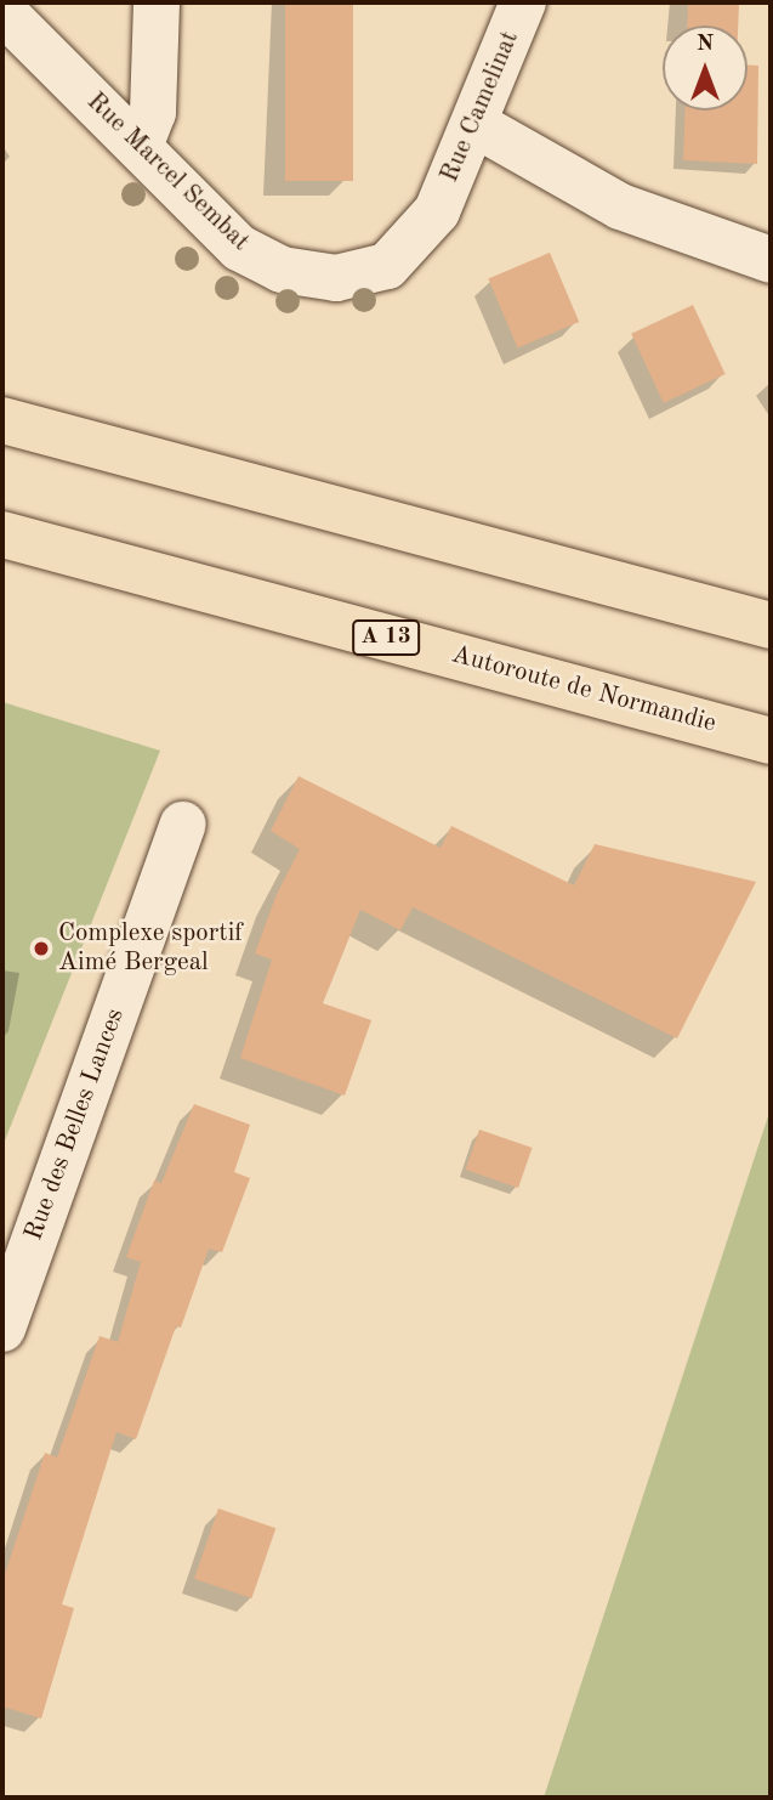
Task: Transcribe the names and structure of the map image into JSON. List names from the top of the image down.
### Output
{
  "streets": {
    "highway": ["A 13", "Autoroute de Normandie"],
    "street": ["Rue Camelinat", "Rue Marcel Sembat", "Rue des Belles Lances"]
  },
  "crossings": [
    ["Rue Camelinat", "Rue Marcel Sembat"]
  ],
  "places": ["Complexe sportif Aimé Bergeal"],
  "north": "top"
}
